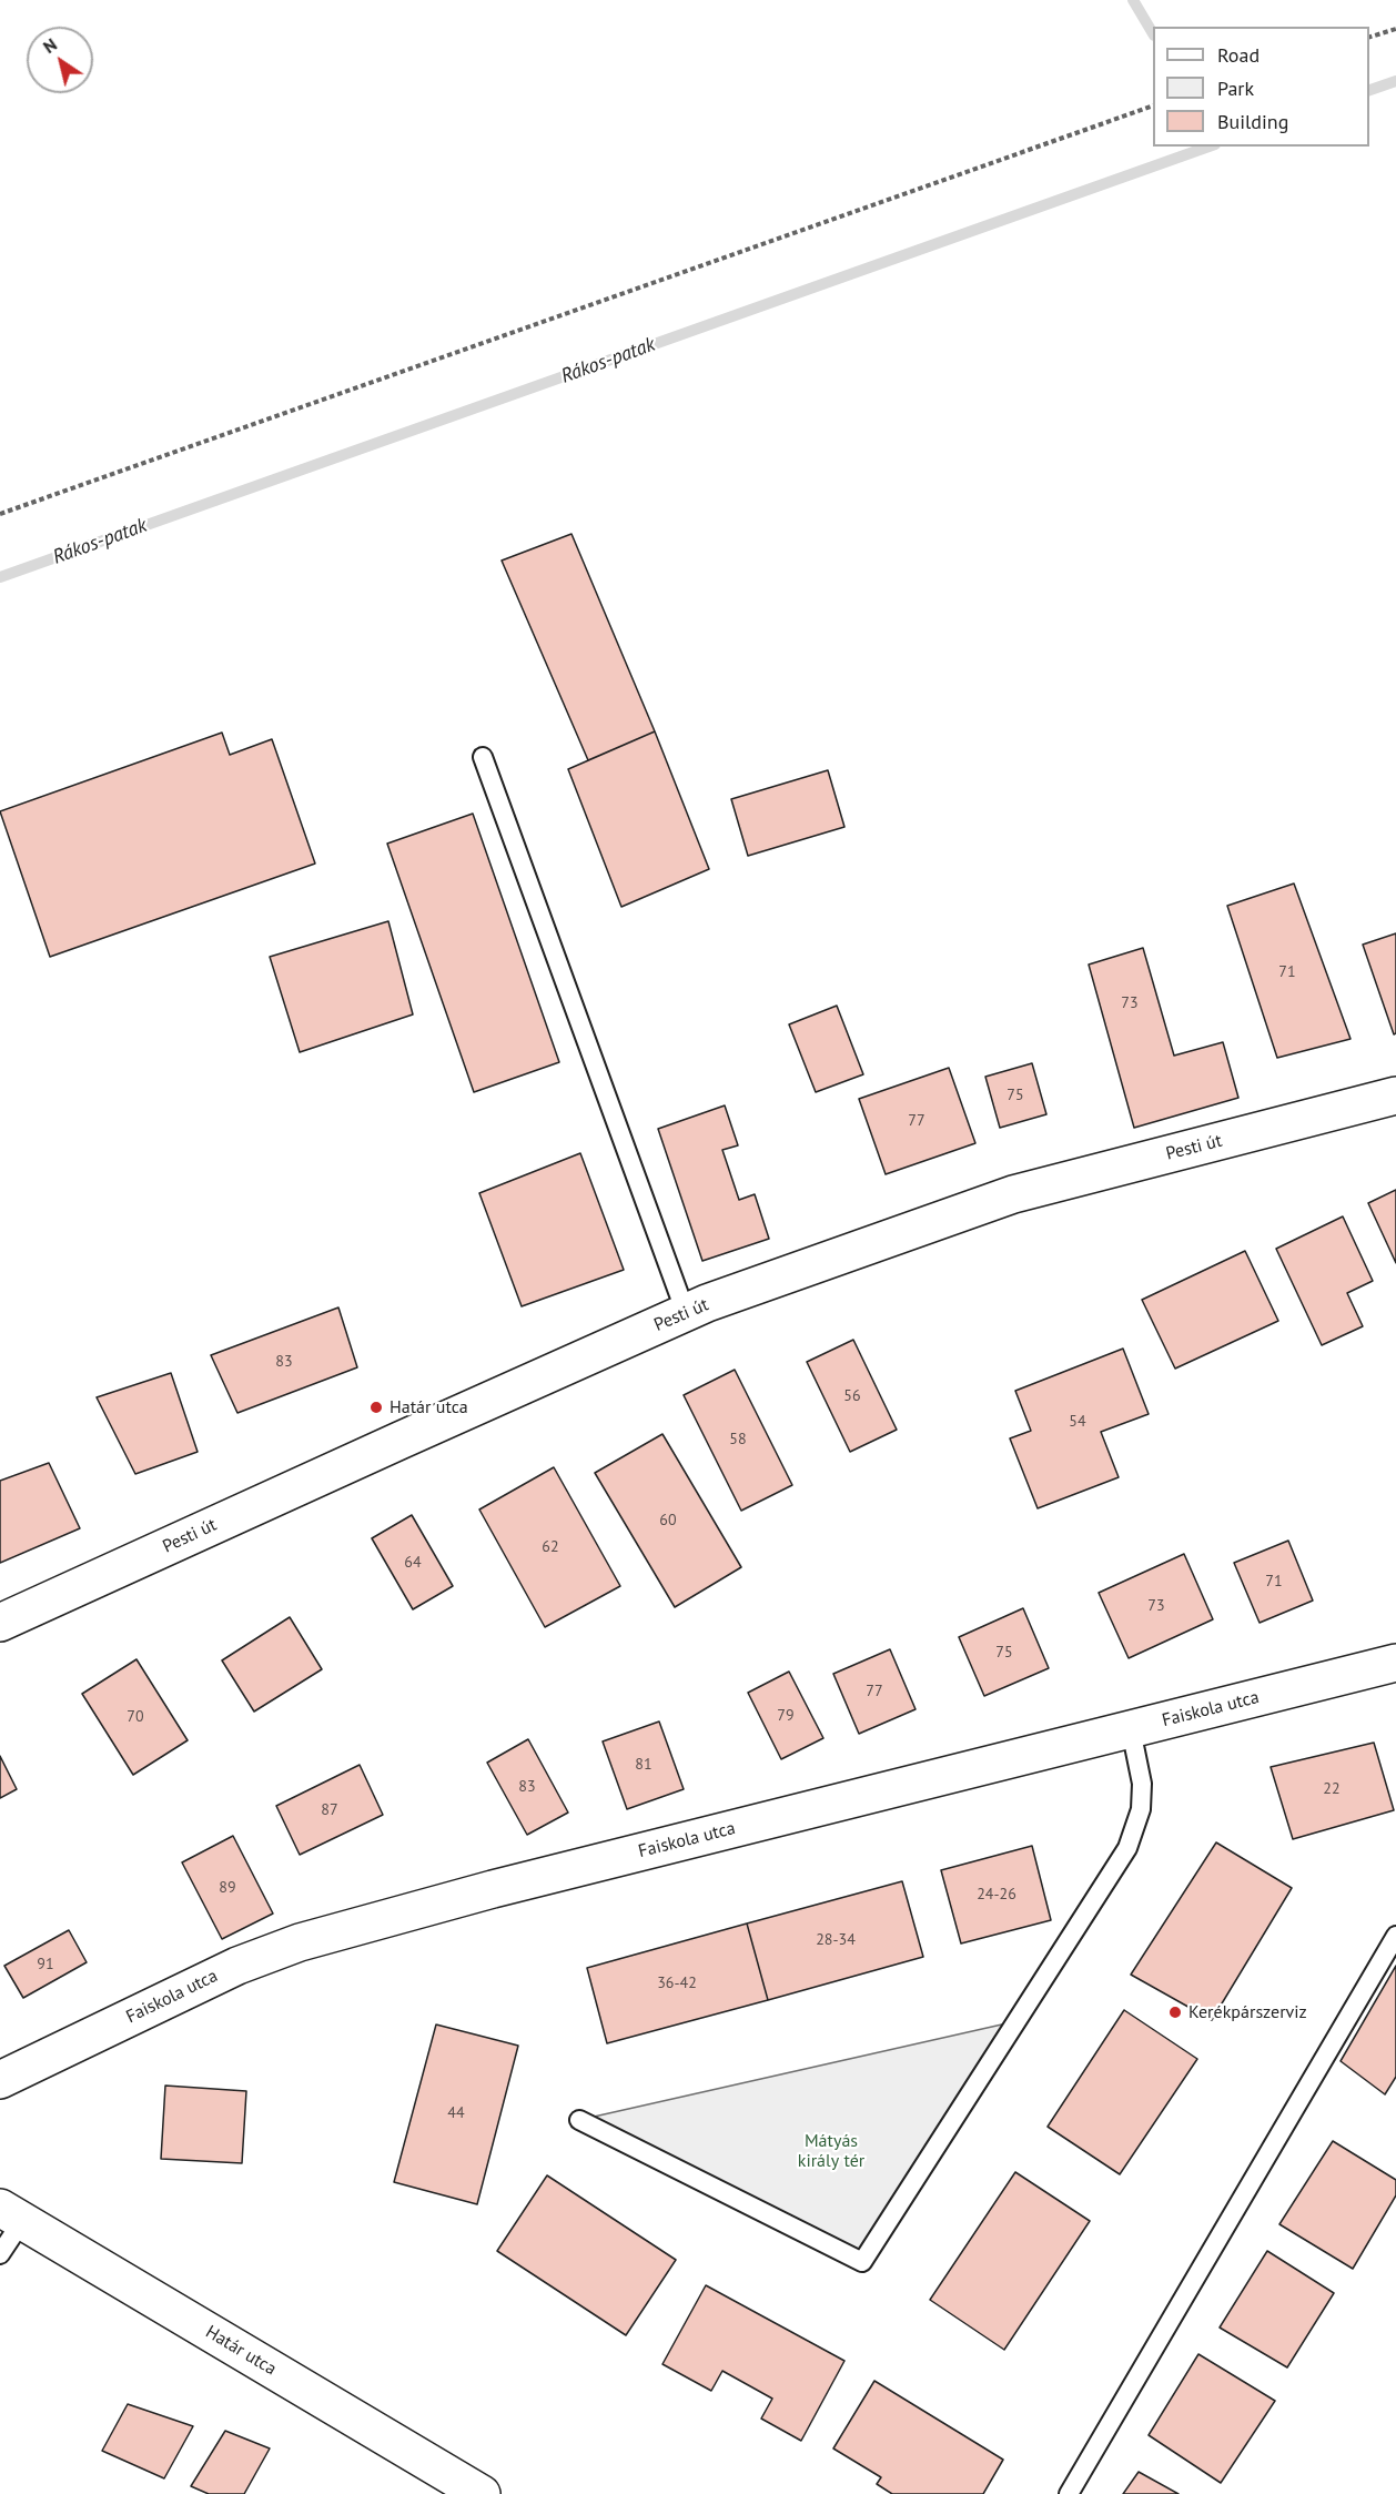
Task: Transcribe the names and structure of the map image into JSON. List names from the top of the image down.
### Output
{
  "streets": {
    "street": ["Pesti út", "Faiskola utca", "Határ utca"]
  },
  "water": ["Rákos-patak"],
  "parks": ["Mátyás király tér"],
  "places": ["Határ utca", "Kerékpárszerviz"],
  "house_numbers": [
    "71",
    "73",
    "75",
    "77",
    "83",
    "56",
    "54",
    "58",
    "60",
    "62",
    "64",
    "71",
    "73",
    "75",
    "77",
    "79",
    "70",
    "81",
    "83",
    "22",
    "87",
    "89",
    "24-26",
    "28-34",
    "91",
    "36-42",
    "44"
  ],
  "legend": ["Road", "Park", "Building"],
  "north": "top left"
}
